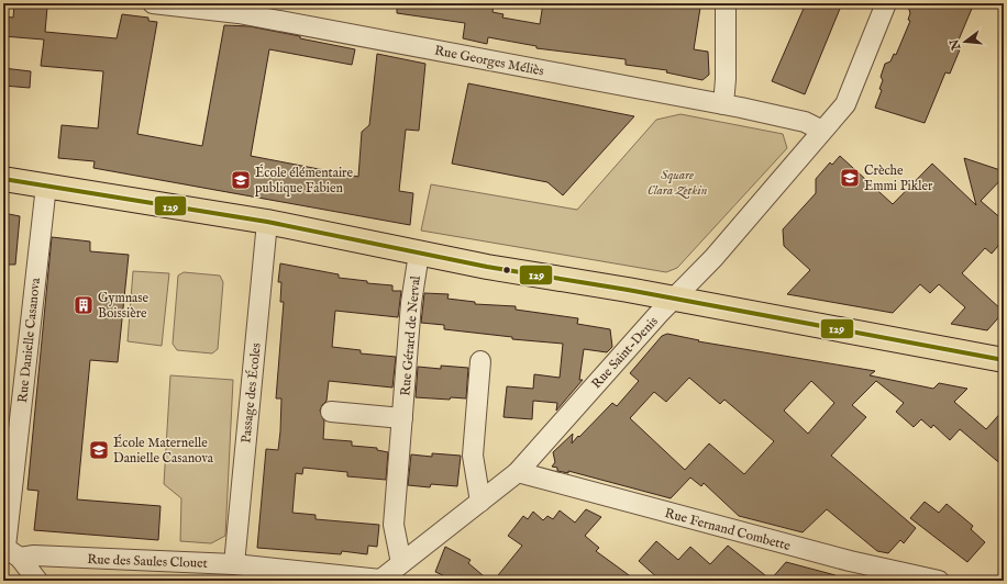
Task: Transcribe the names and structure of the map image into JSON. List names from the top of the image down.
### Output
{
  "streets": {
    "street": [
      "Rue Georges Méliès",
      "Rue Gérard de Nerval",
      "Rue Danielle Casanova",
      "Rue Saint-Denis",
      "Passage des Écoles",
      "Rue Fernand Combette",
      "Rue des Saules Clouet"
    ]
  },
  "crossings": [
    ["Rue Georges Méliès", "Rue Saint-Denis"],
    ["Rue Gérard de Nerval", "Rue Saint-Denis"],
    ["Rue Danielle Casanova", "Rue des Saules Clouet"],
    ["Rue Saint-Denis", "Rue Fernand Combette"],
    ["Rue Saint-Denis", "Rue des Saules Clouet"],
    ["Passage des Écoles", "Rue des Saules Clouet"]
  ],
  "parks": ["Square Clara Zetkin"],
  "places": {
    "school or university": ["Crèche Emmi Pikler", "École élémentaire publique Fabien", "École Maternelle Danielle Casanova"],
    "building": ["Gymnase Boissière"]
  },
  "lines": ["transit line 129"],
  "north": "left"
}
